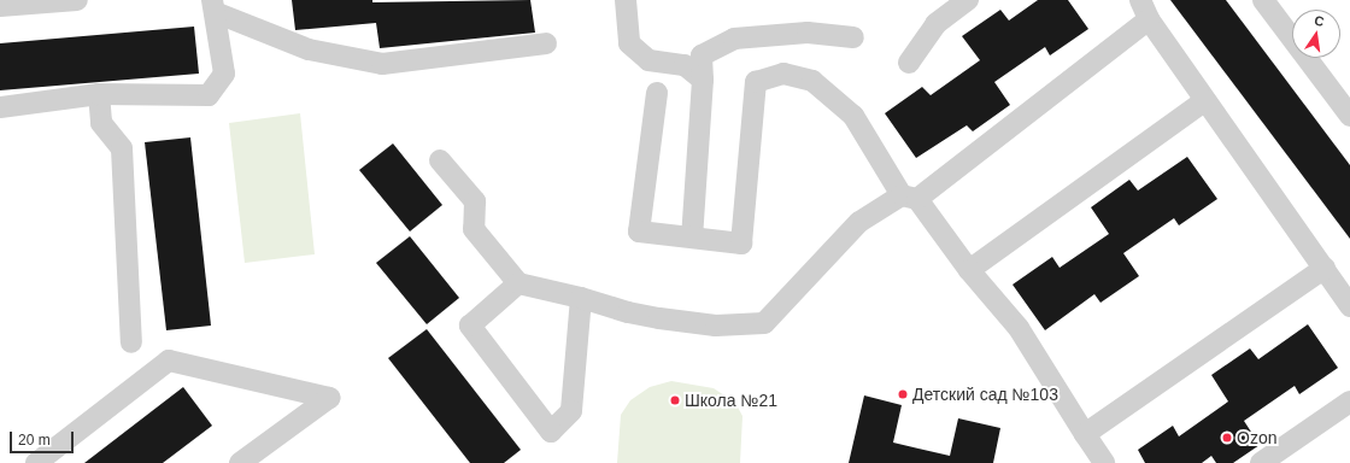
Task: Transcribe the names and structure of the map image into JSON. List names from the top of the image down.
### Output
{
  "places": ["Детский сад №103", "Школа №21", "Ozon"],
  "scale_bar": "20 m",
  "north": "top"
}
